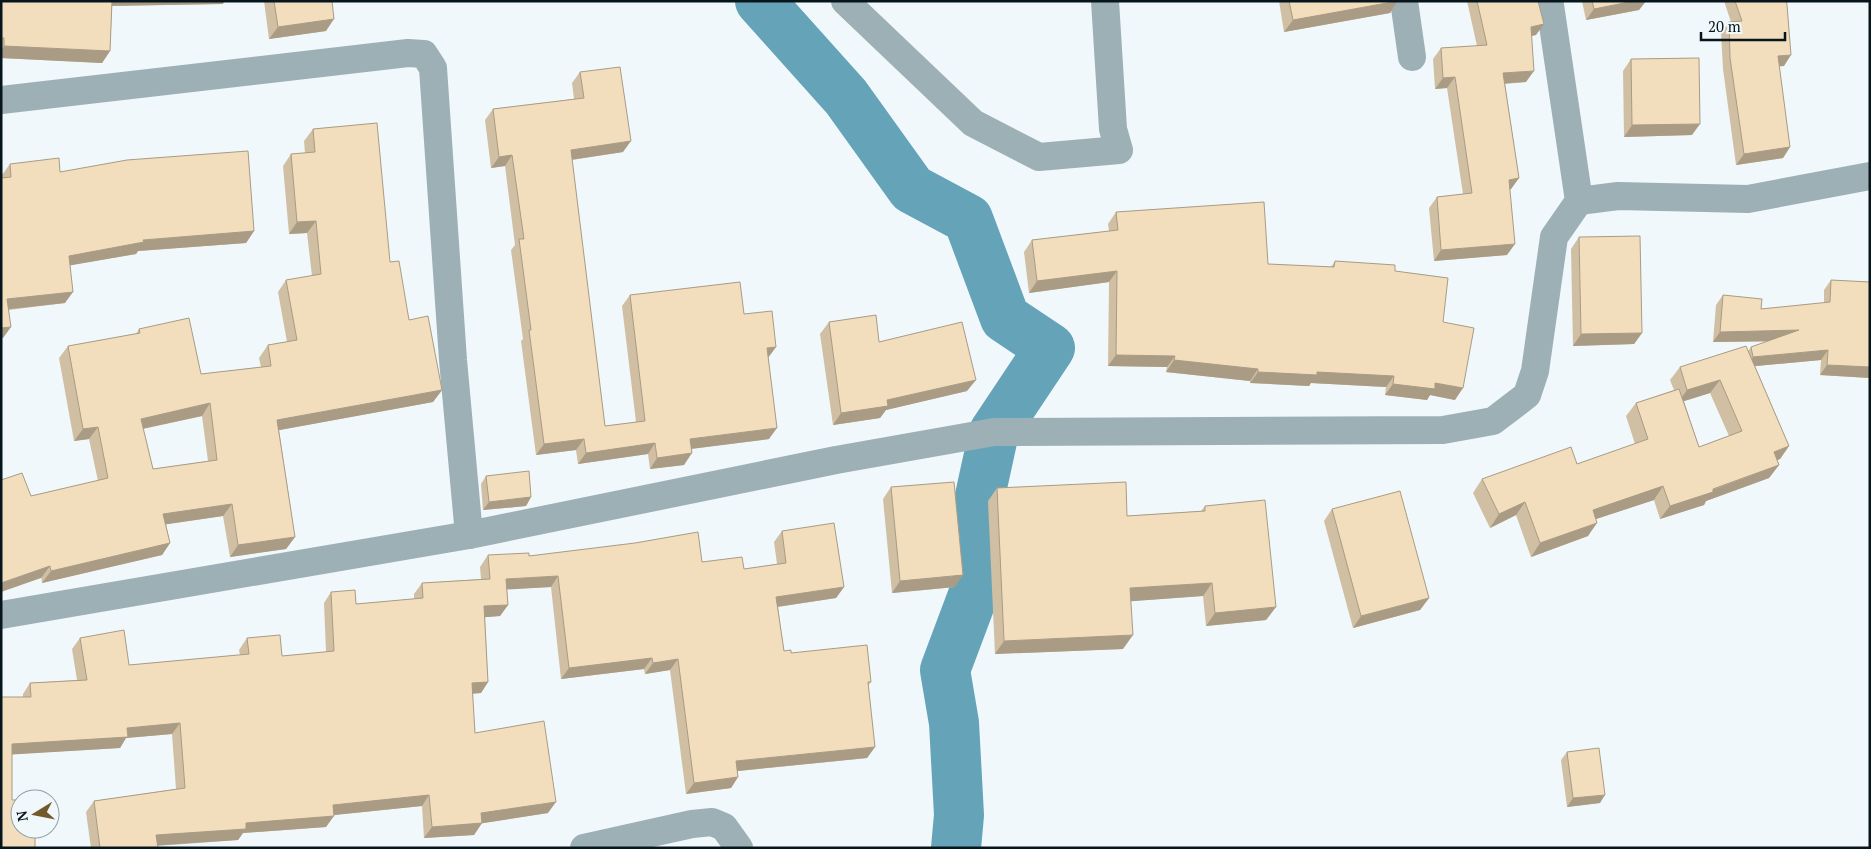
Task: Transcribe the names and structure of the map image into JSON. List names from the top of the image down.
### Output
{
  "scale_bar": "20 m",
  "north": "left"
}
